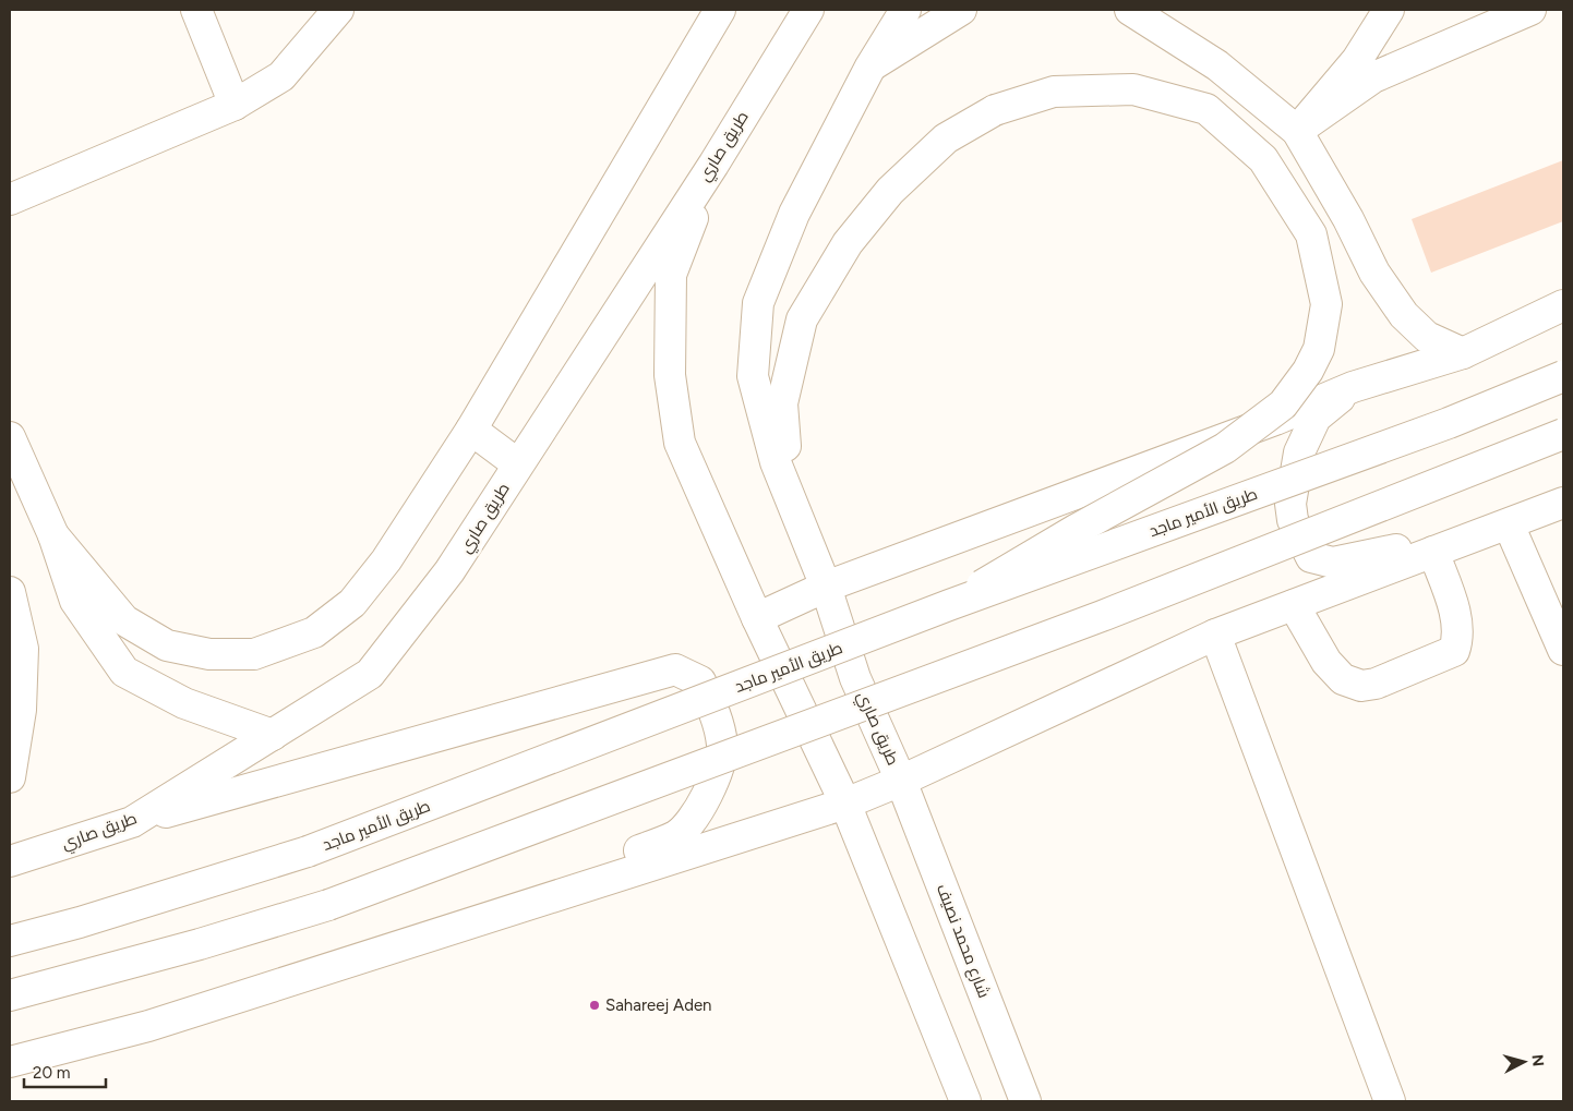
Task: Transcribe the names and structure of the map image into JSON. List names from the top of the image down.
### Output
{
  "streets": {
    "main road": ["طريق صاري", "طريق الأمير ماجد", "شارع محمد نصيف"]
  },
  "crossings": [
    ["طريق صاري", "شارع محمد نصيف"]
  ],
  "places": ["Sahareej Aden"],
  "scale_bar": "20 m",
  "north": "right"
}
